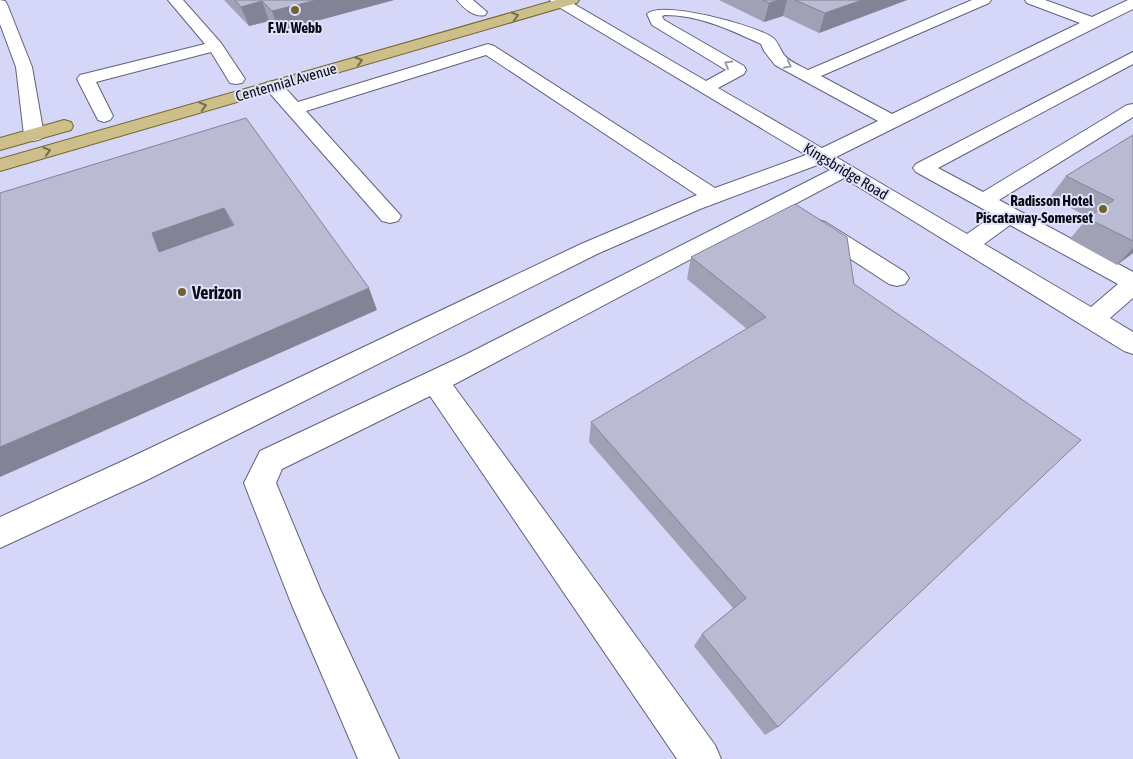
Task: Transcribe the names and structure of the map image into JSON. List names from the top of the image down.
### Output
{
  "streets": {
    "main road": ["Centennial Avenue"],
    "street": ["Kingsbridge Road"]
  },
  "crossings": [
    ["Centennial Avenue", "Kingsbridge Road"]
  ],
  "places": ["F.W. Webb", "Radisson Hotel Piscataway-Somerset", "Verizon"]
}
